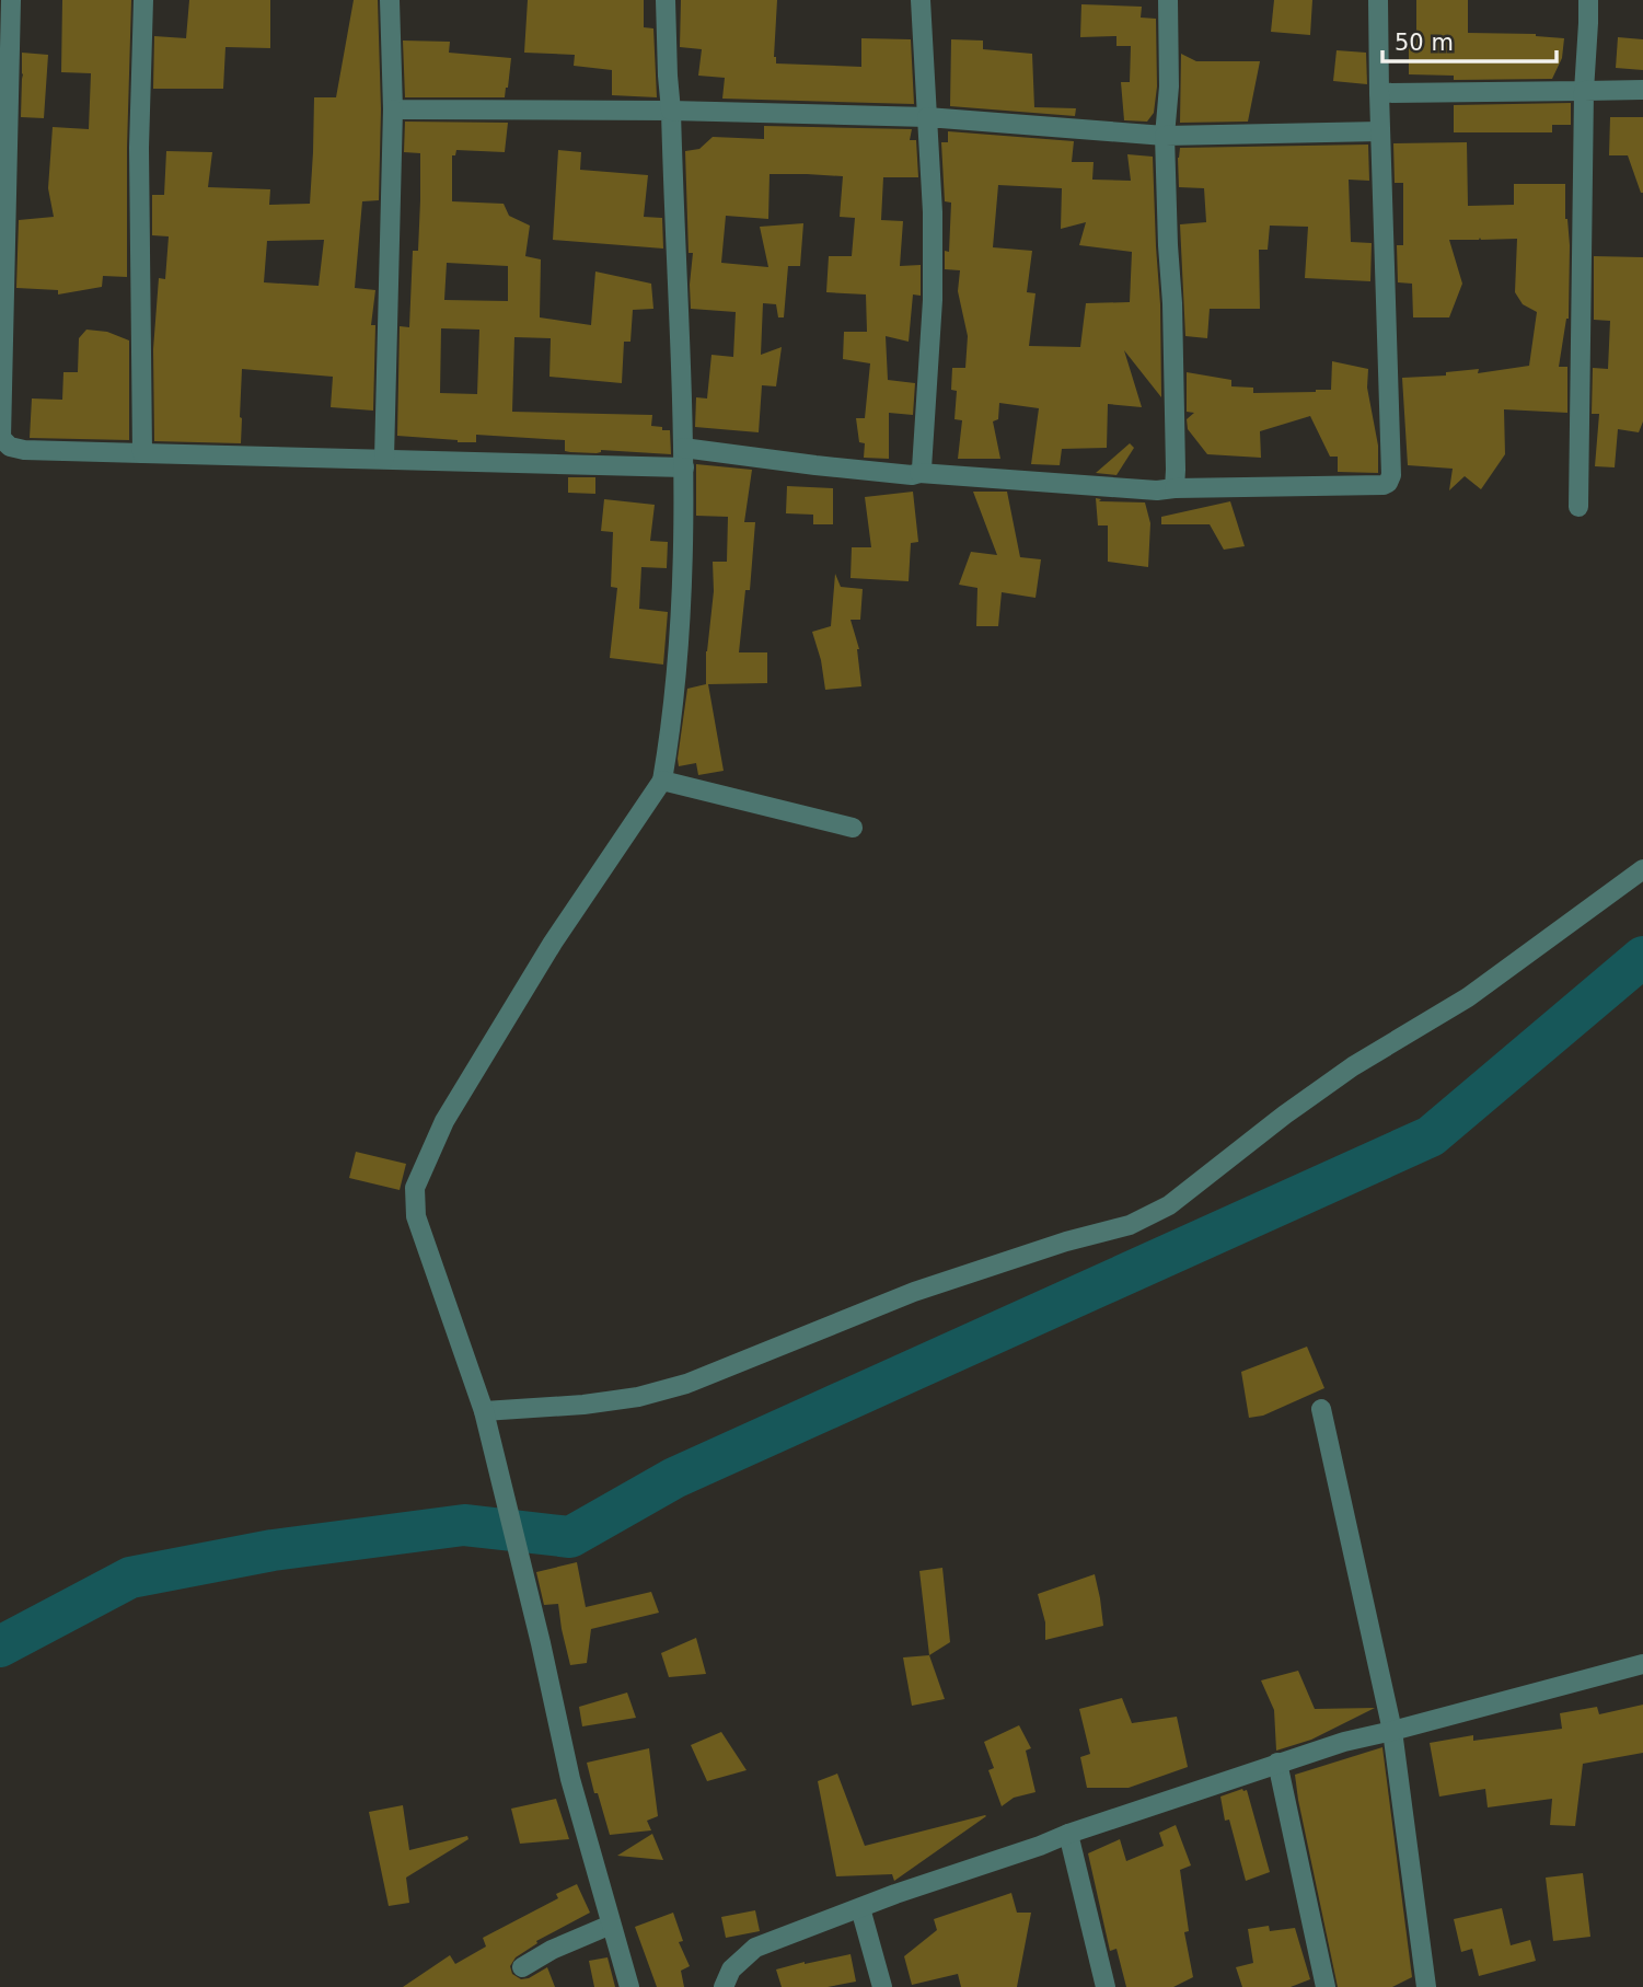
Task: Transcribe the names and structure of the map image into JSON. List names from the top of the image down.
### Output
{
  "scale_bar": "50 m"
}
